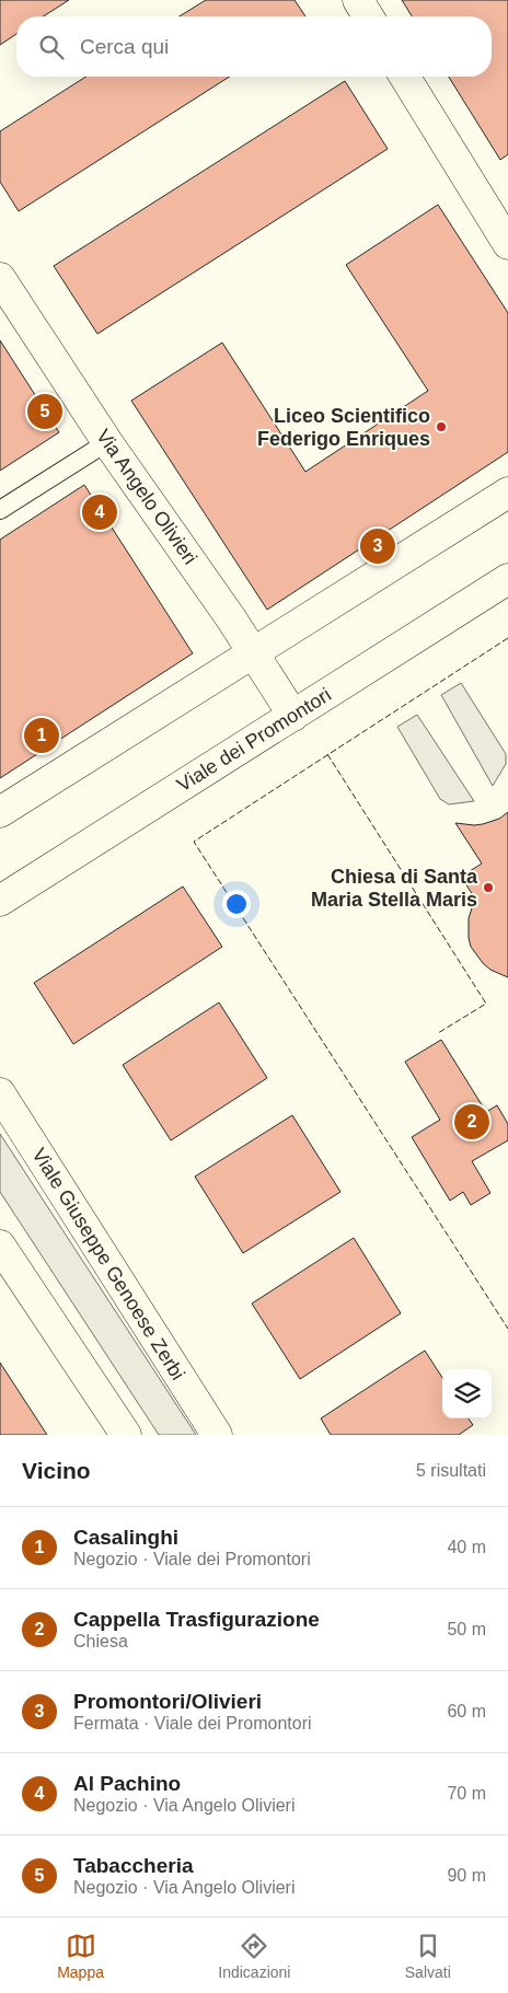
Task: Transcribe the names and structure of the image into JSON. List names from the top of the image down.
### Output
{
  "streets": {
    "street": ["Via Angelo Olivieri", "Viale dei Promontori", "Viale Giuseppe Genoese Zerbi"]
  },
  "crossings": [
    ["Via Angelo Olivieri", "Viale dei Promontori"]
  ],
  "places": ["Liceo Scientifico Federigo Enriques", "Chiesa di Santa Maria Stella Maris"],
  "page": {
    "search": "Cerca qui",
    "pins": [
      "5",
      "4",
      "3",
      "1",
      "2"
    ],
    "heading": ["Vicino", "5 risultati"],
    "list": [
      {
        "mark": "1",
        "name": "Casalinghi",
        "note": "Negozio · Viale dei Promontori",
        "value": "40 m"
      },
      {
        "mark": "2",
        "name": "Cappella Trasfigurazione",
        "note": "Chiesa",
        "value": "50 m"
      },
      {
        "mark": "3",
        "name": "Promontori/Olivieri",
        "note": "Fermata · Viale dei Promontori",
        "value": "60 m"
      },
      {
        "mark": "4",
        "name": "Al Pachino",
        "note": "Negozio · Via Angelo Olivieri",
        "value": "70 m"
      },
      {
        "mark": "5",
        "name": "Tabaccheria",
        "note": "Negozio · Via Angelo Olivieri",
        "value": "90 m"
      }
    ],
    "nav": ["Mappa", "Indicazioni", "Salvati"]
  }
}
